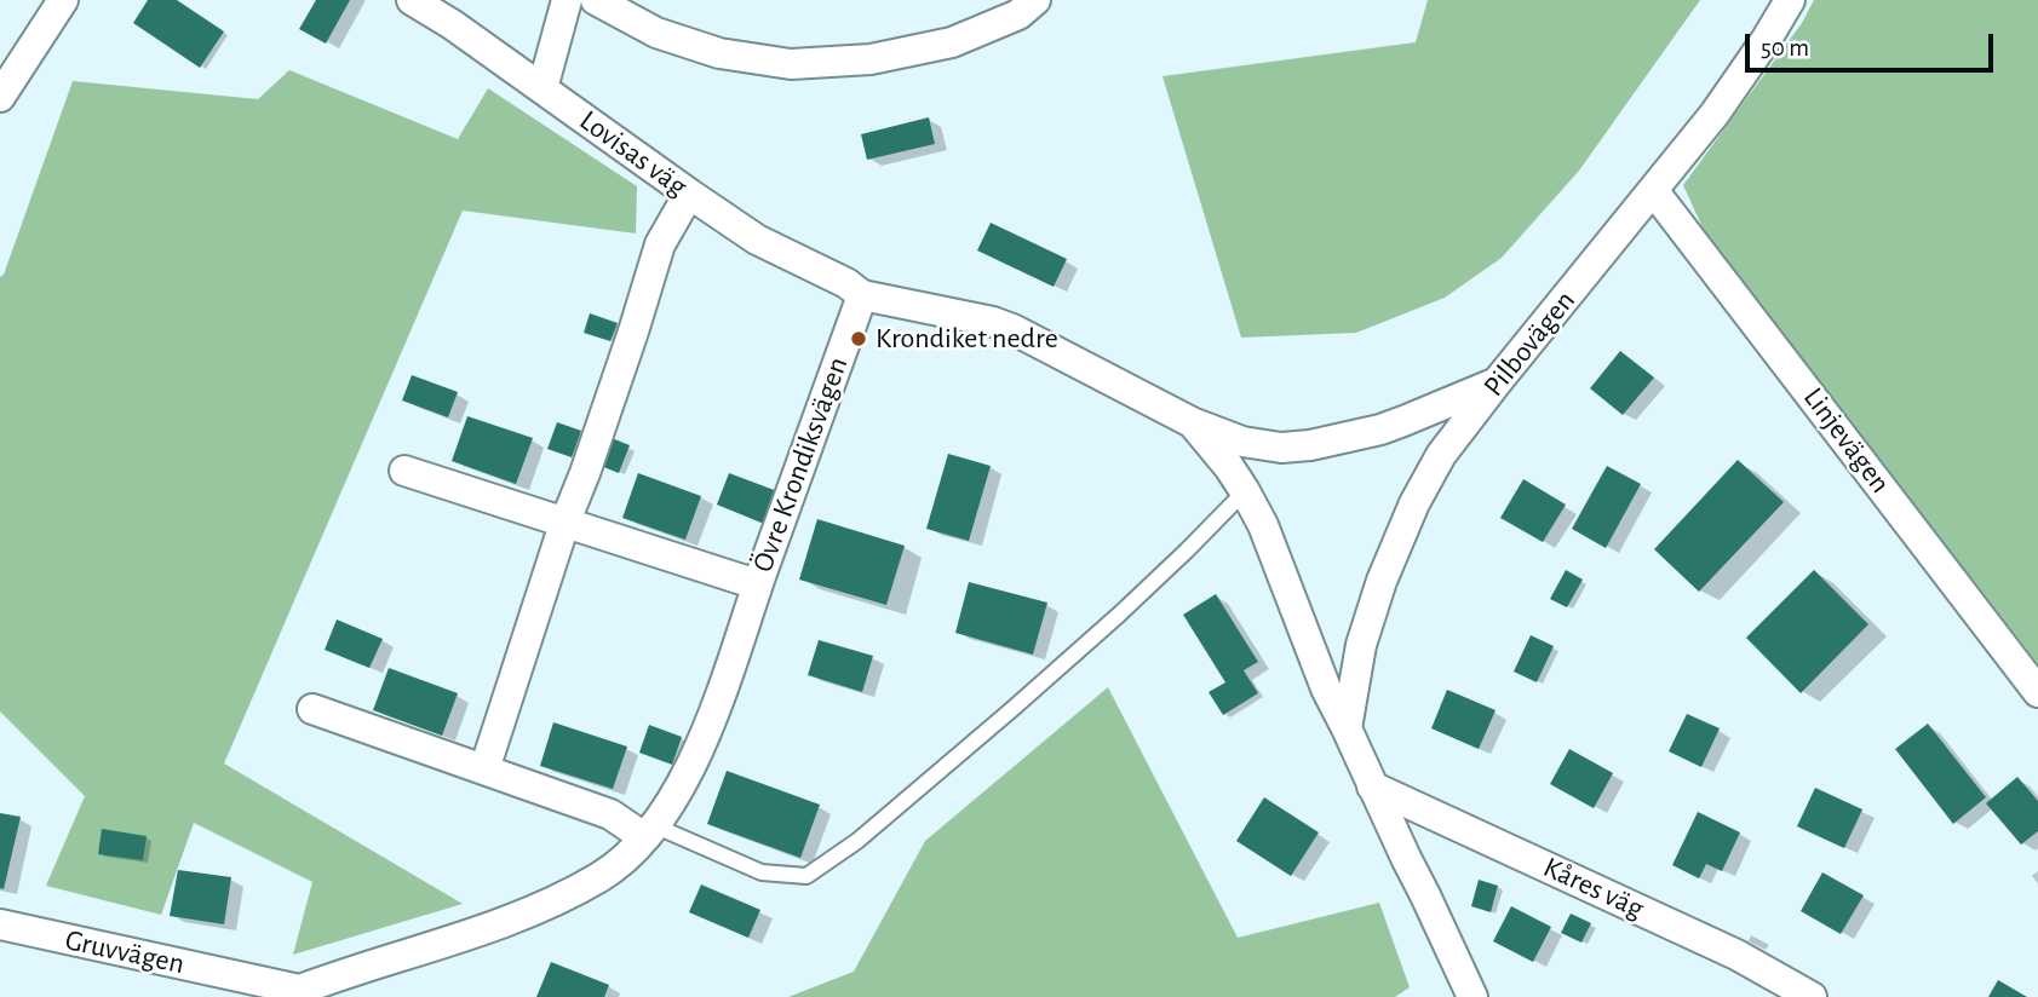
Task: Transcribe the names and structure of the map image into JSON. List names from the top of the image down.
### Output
{
  "streets": {
    "street": [
      "Lovisas väg",
      "Pilbovägen",
      "Linjevägen",
      "Övre Krondiksvägen",
      "Kåres väg",
      "Gruvvägen"
    ]
  },
  "crossings": [
    ["Lovisas väg", "Övre Krondiksvägen"],
    ["Pilbovägen", "Linjevägen"],
    ["Övre Krondiksvägen", "Gruvvägen"]
  ],
  "places": ["Krondiket nedre"],
  "scale_bar": "50 m"
}
